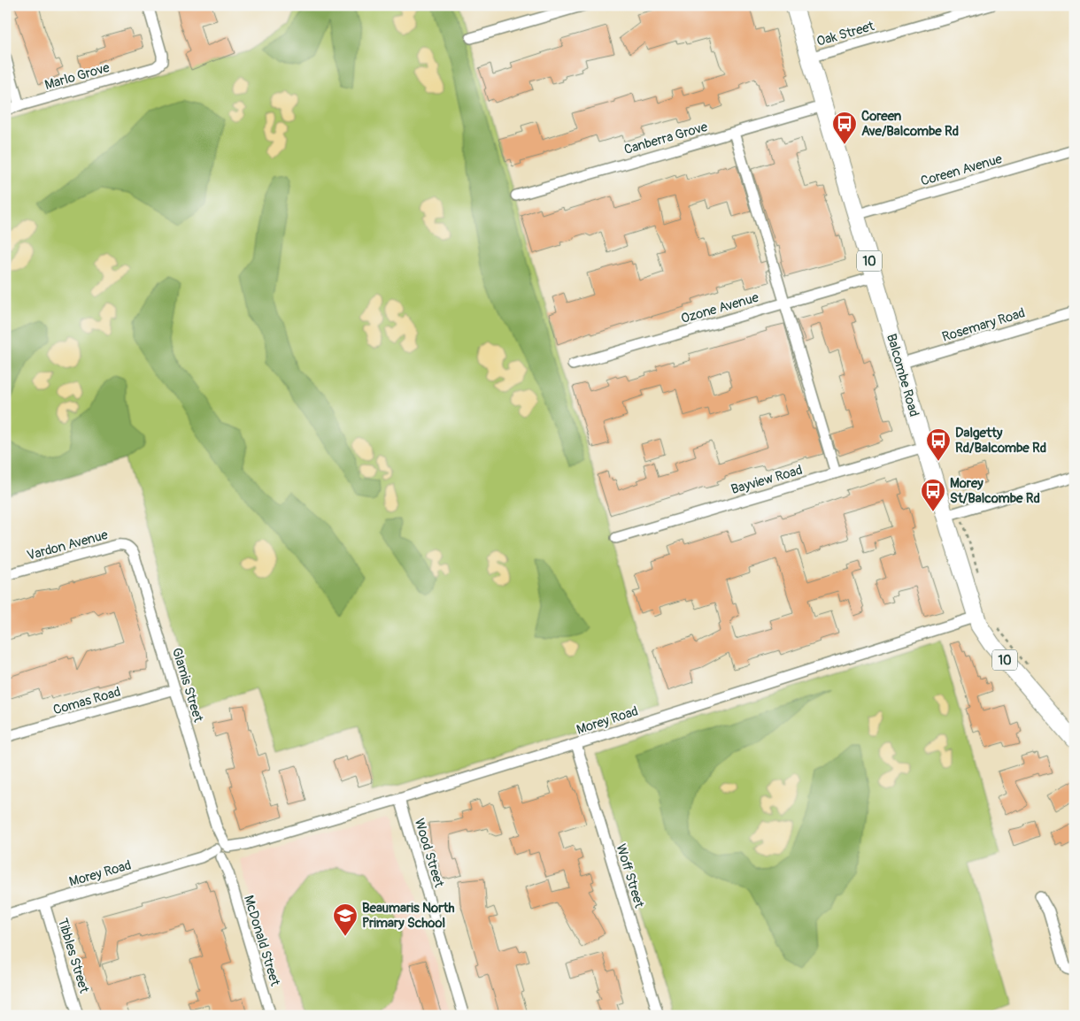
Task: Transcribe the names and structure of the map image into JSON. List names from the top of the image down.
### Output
{
  "streets": {
    "main road": ["10", "Balcombe Road"],
    "street": [
      "Oak Street",
      "Marlo Grove",
      "Canberra Grove",
      "Coreen Avenue",
      "Ozone Avenue",
      "Rosemary Road",
      "Bayview Road",
      "Vardon Avenue",
      "Glamis Street",
      "Comas Road",
      "Morey Road",
      "Wood Street",
      "Woff Street",
      "McDonald Street",
      "Tibbles Street"
    ]
  },
  "crossings": [
    ["Oak Street", "Balcombe Road"],
    ["Canberra Grove", "Balcombe Road"],
    ["Coreen Avenue", "Balcombe Road"],
    ["Ozone Avenue", "Balcombe Road"],
    ["Rosemary Road", "Balcombe Road"],
    ["Balcombe Road", "Bayview Road"],
    ["Balcombe Road", "Morey Road"],
    ["Vardon Avenue", "Glamis Street"],
    ["Glamis Street", "Comas Road"],
    ["Glamis Street", "Morey Road"],
    ["Glamis Street", "McDonald Street"],
    ["Morey Road", "Wood Street"],
    ["Morey Road", "Woff Street"],
    ["Morey Road", "McDonald Street"],
    ["Morey Road", "Tibbles Street"]
  ],
  "places": {
    "bus stop": ["Coreen Ave/Balcombe Rd", "Dalgetty Rd/Balcombe Rd", "Morey St/Balcombe Rd"],
    "school or university": ["Beaumaris North Primary School"]
  }
}
